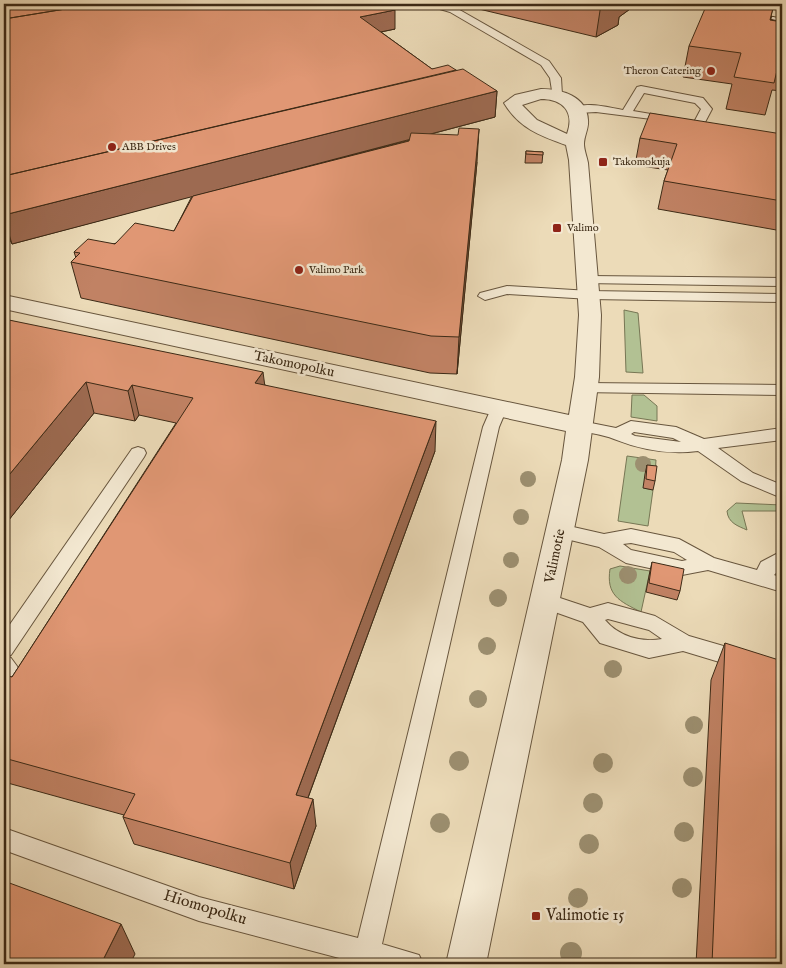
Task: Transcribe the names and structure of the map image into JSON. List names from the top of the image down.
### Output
{
  "streets": {
    "street": ["Takomopolku", "Valimotie"],
    "lane": ["Hiomopolku"]
  },
  "crossings": [
    ["Takomopolku", "Valimotie"]
  ],
  "places": {
    "other": ["Theron Catering", "ABB Drives", "Valimo Park"],
    "transit": ["Takomokuja", "Valimo", "Valimotie 15"]
  }
}
